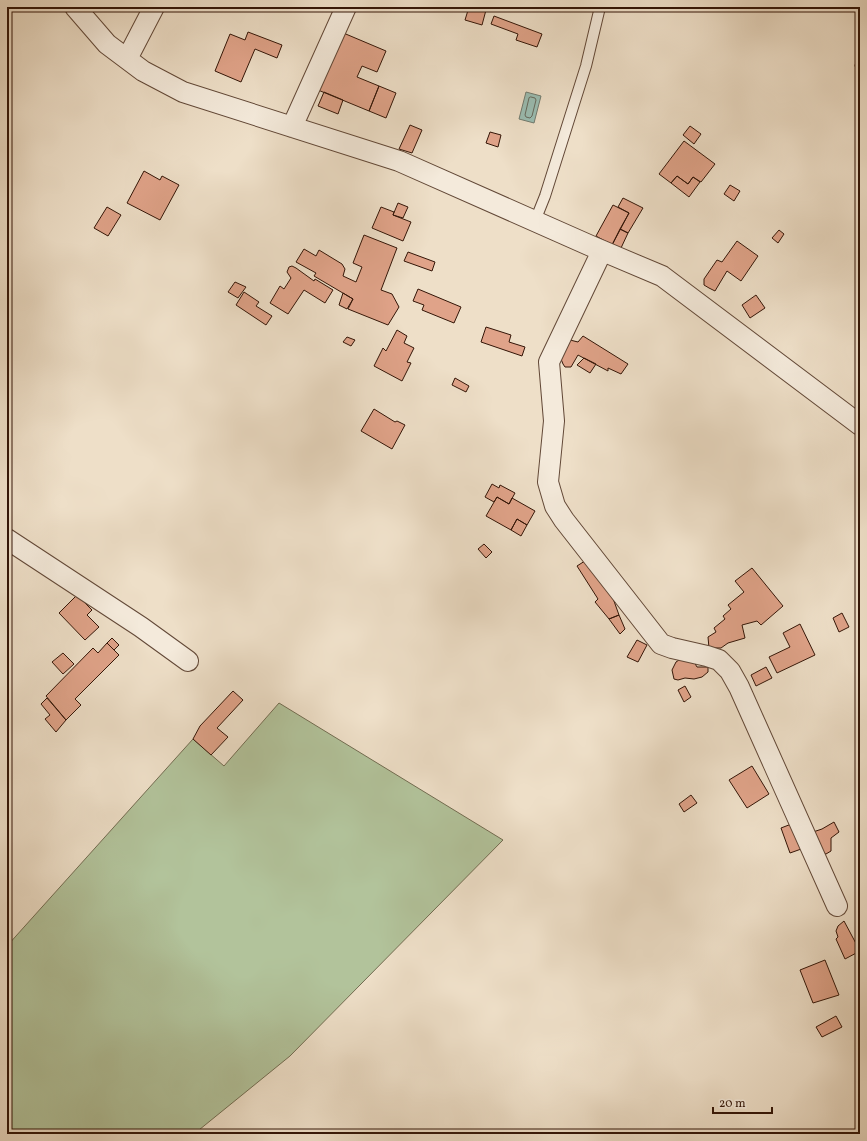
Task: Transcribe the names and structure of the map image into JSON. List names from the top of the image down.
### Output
{
  "scale_bar": "20 m"
}
